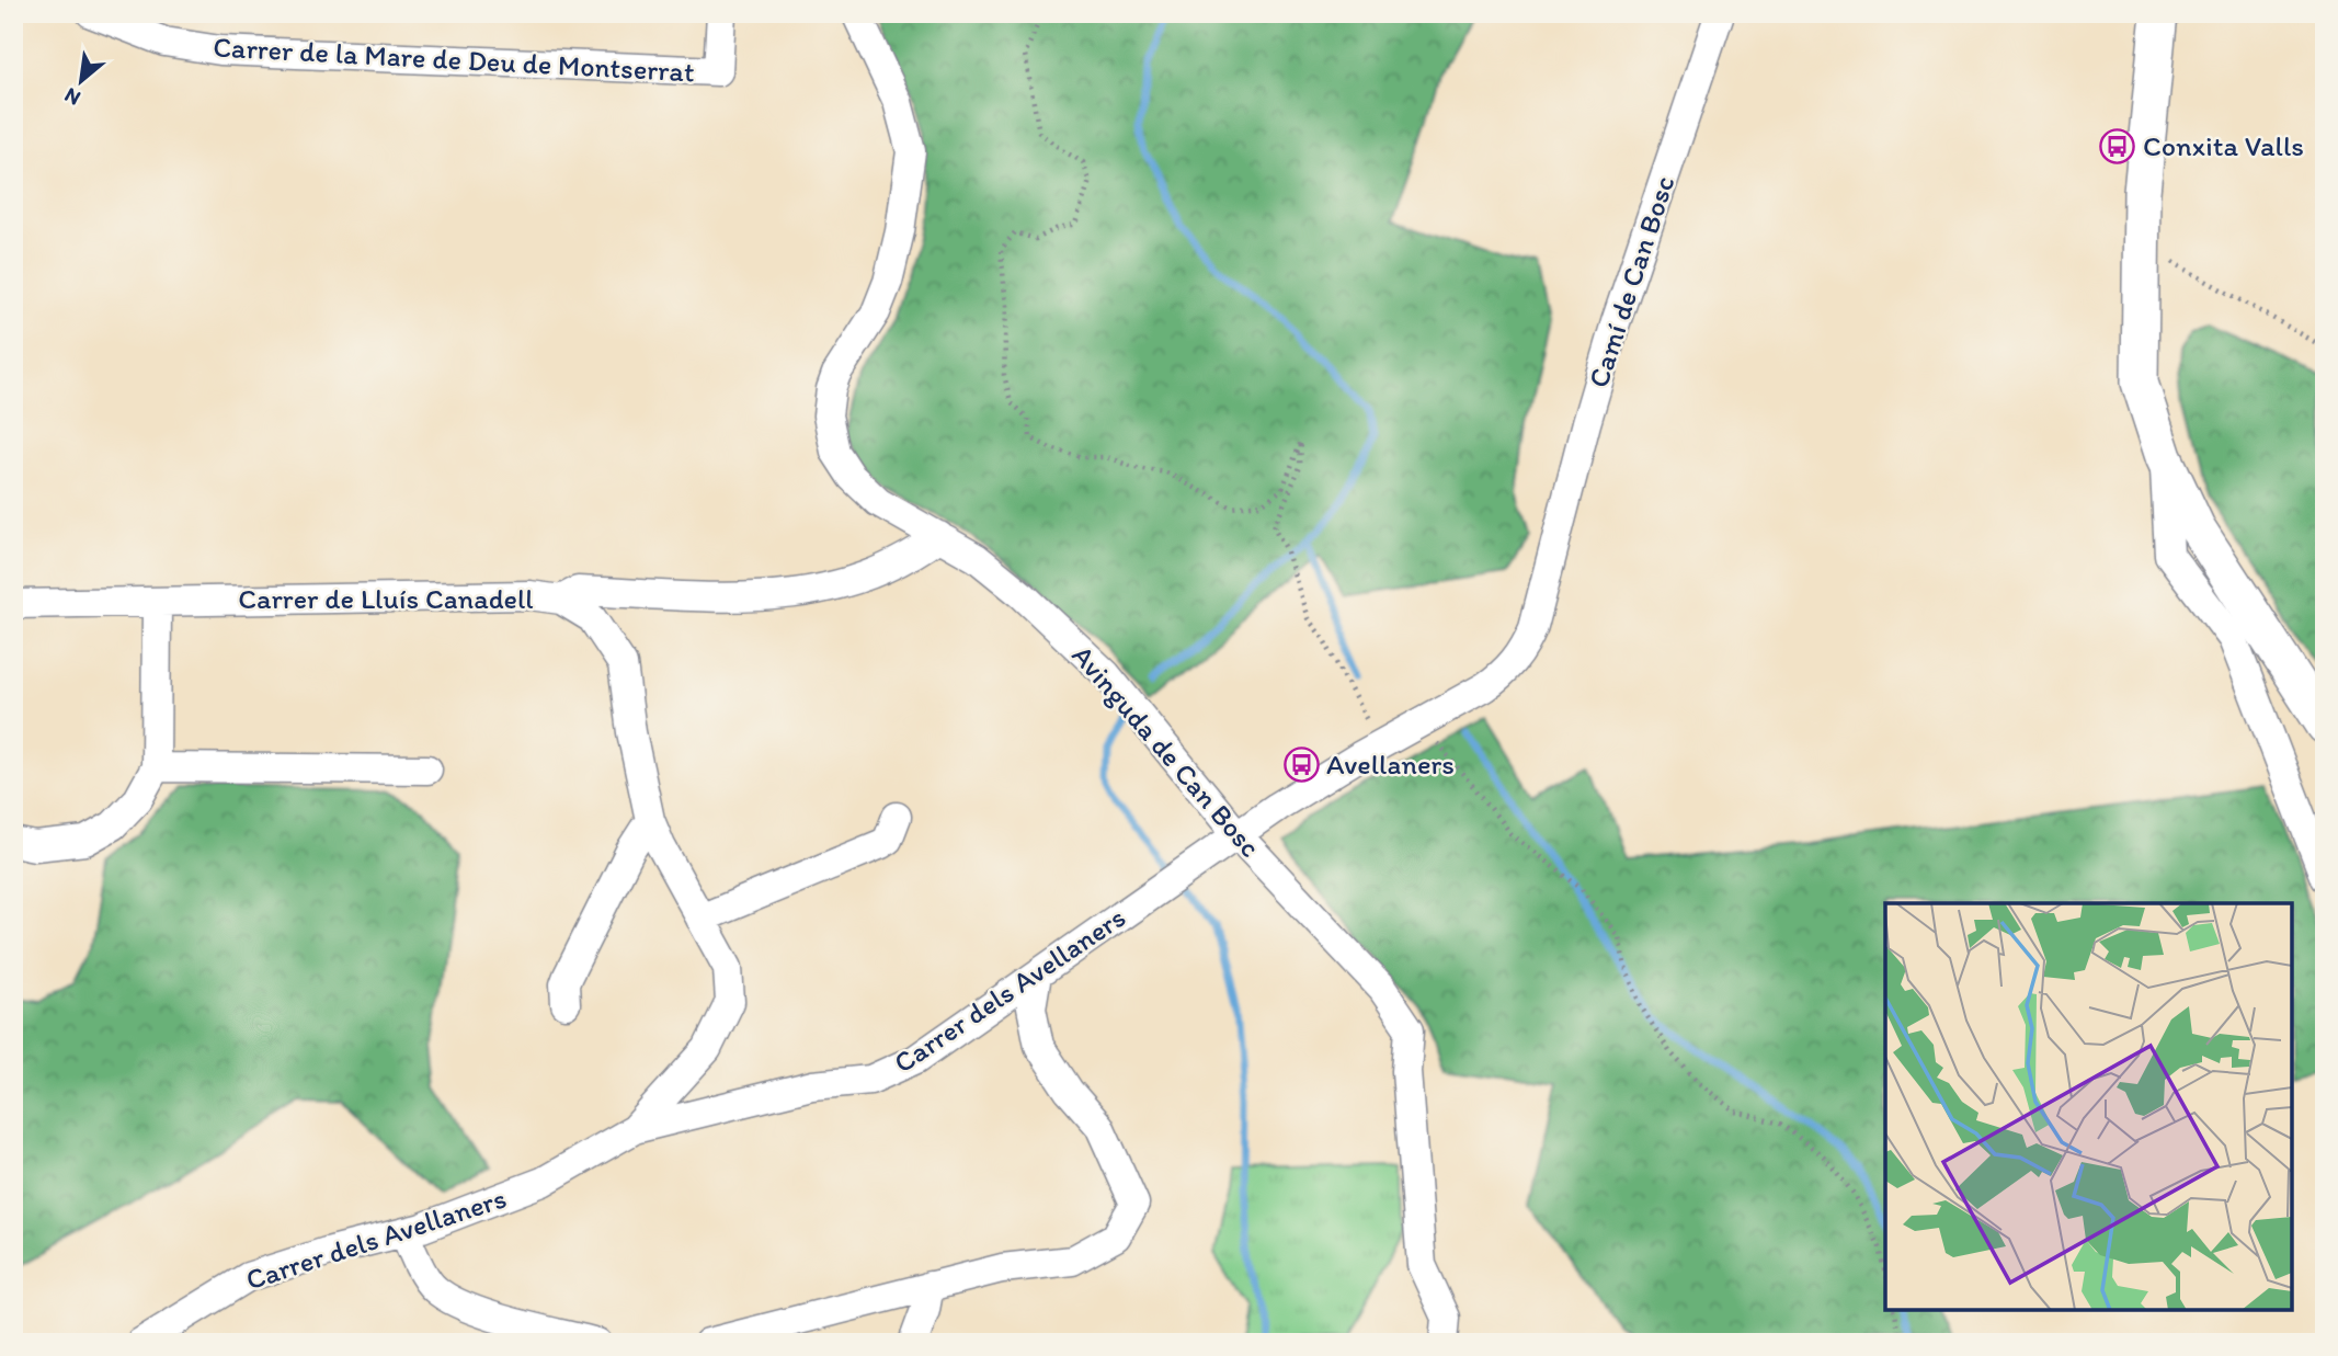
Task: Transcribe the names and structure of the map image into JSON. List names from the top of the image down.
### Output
{
  "streets": {
    "street": [
      "Carrer de la Mare de Deu de Montserrat",
      "Camí de Can Bosc",
      "Carrer de Lluís Canadell",
      "Avinguda de Can Bosc",
      "Carrer dels Avellaners"
    ]
  },
  "crossings": [
    ["Camí de Can Bosc", "Carrer dels Avellaners"],
    ["Carrer de Lluís Canadell", "Carrer dels Avellaners"],
    ["Avinguda de Can Bosc", "Carrer dels Avellaners"]
  ],
  "places": {
    "bus stop": ["Conxita Valls", "Avellaners"]
  },
  "north": "bottom left"
}
